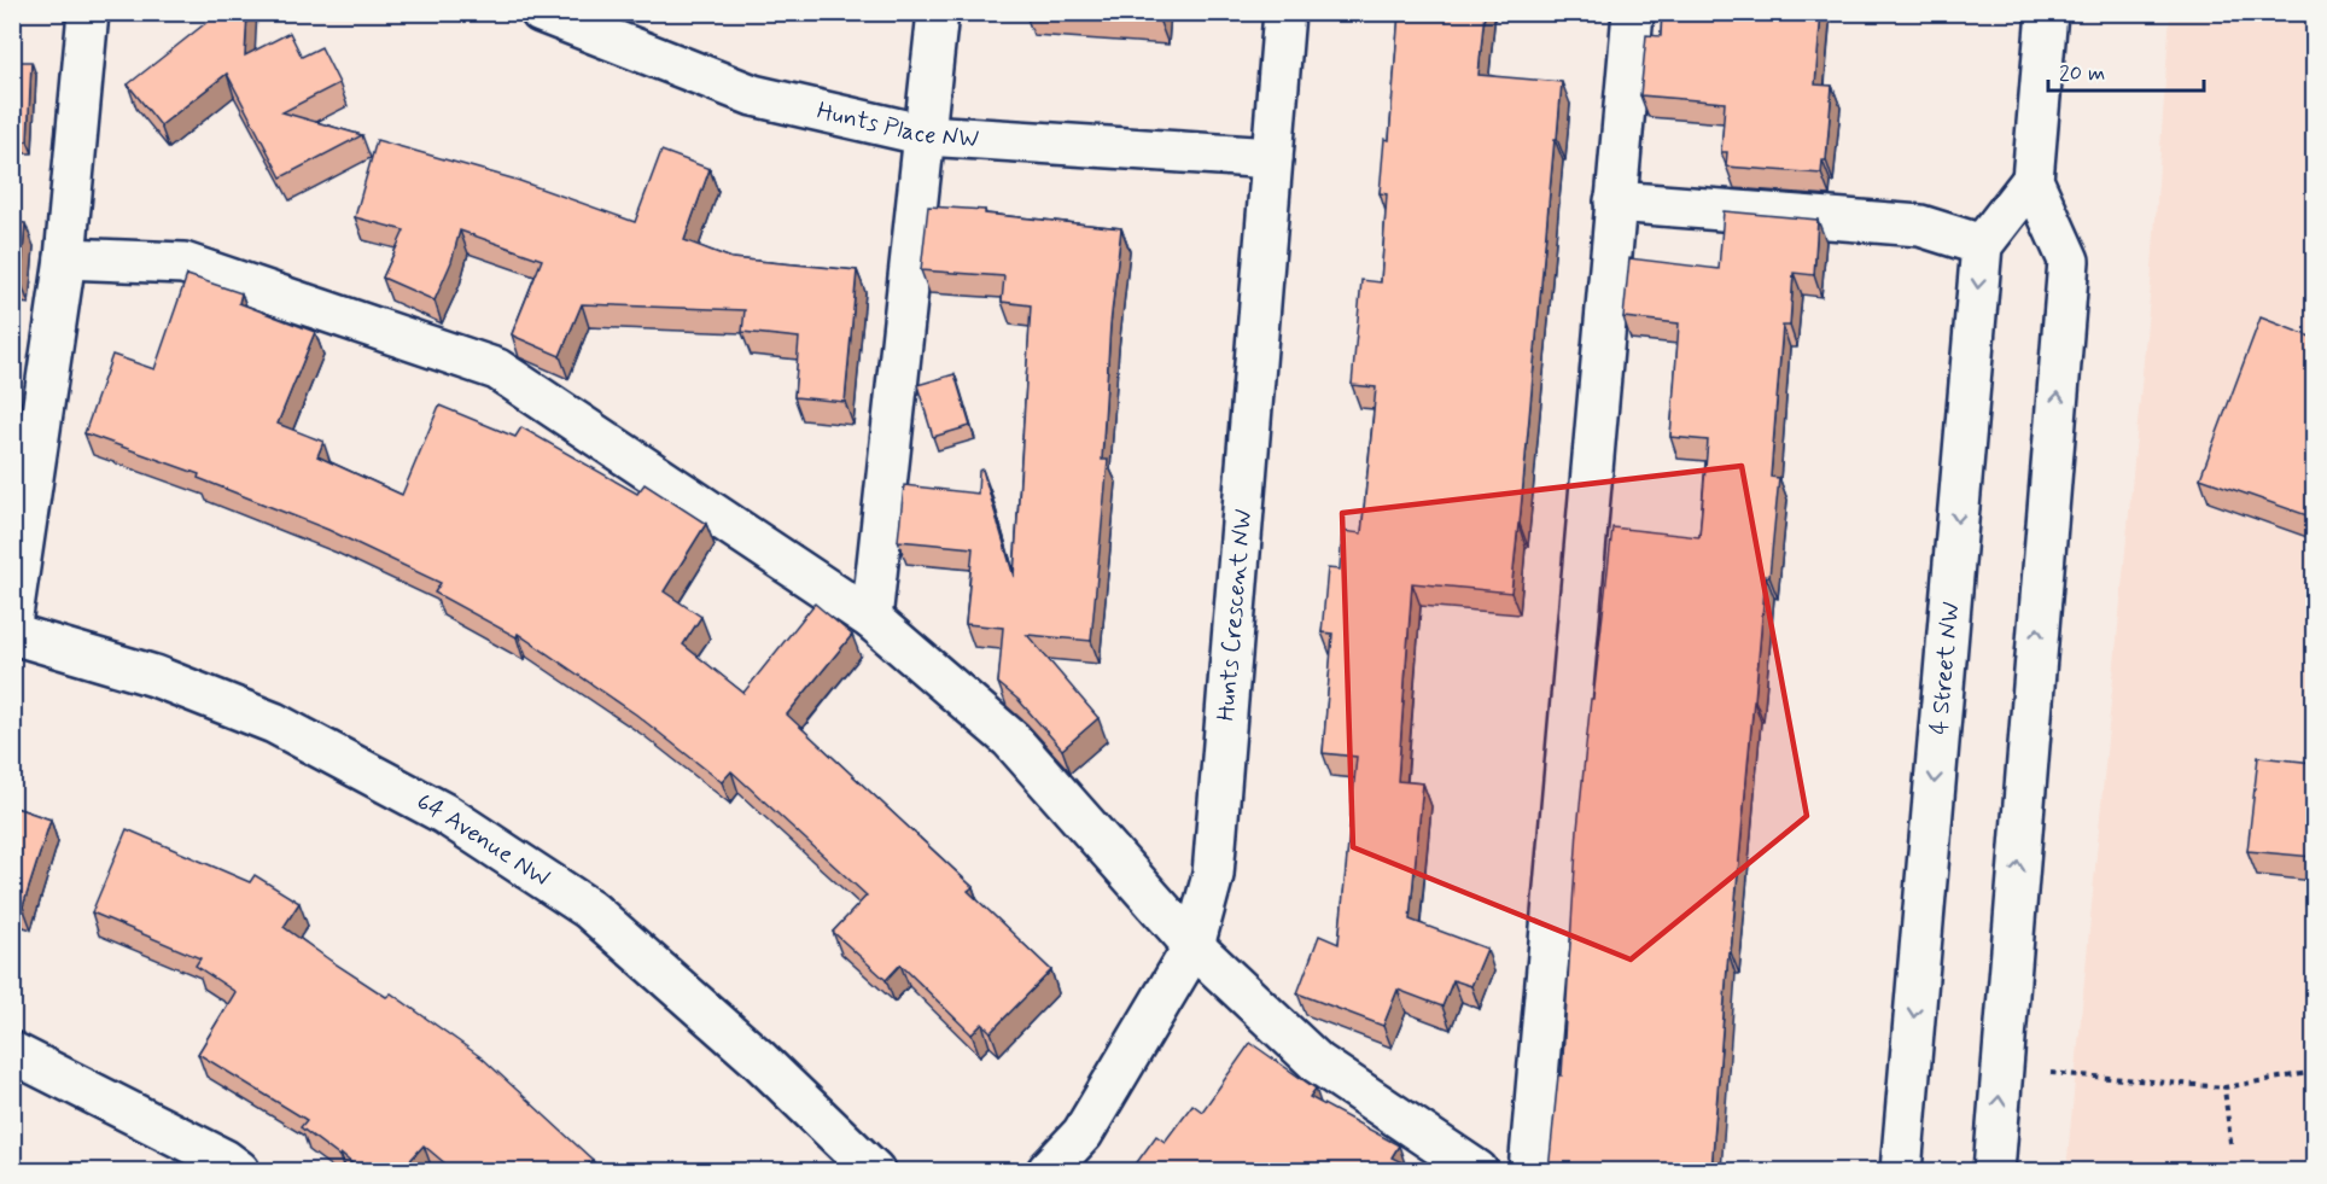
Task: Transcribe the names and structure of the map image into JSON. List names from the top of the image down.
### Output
{
  "streets": {
    "main road": [
      "Hunts Place NW",
      "Hunts Crescent NW",
      "4 Street NW",
      "64 Avenue NW"
    ]
  },
  "crossings": [
    ["Hunts Place NW", "Hunts Crescent NW"]
  ],
  "scale_bar": "20 m"
}
